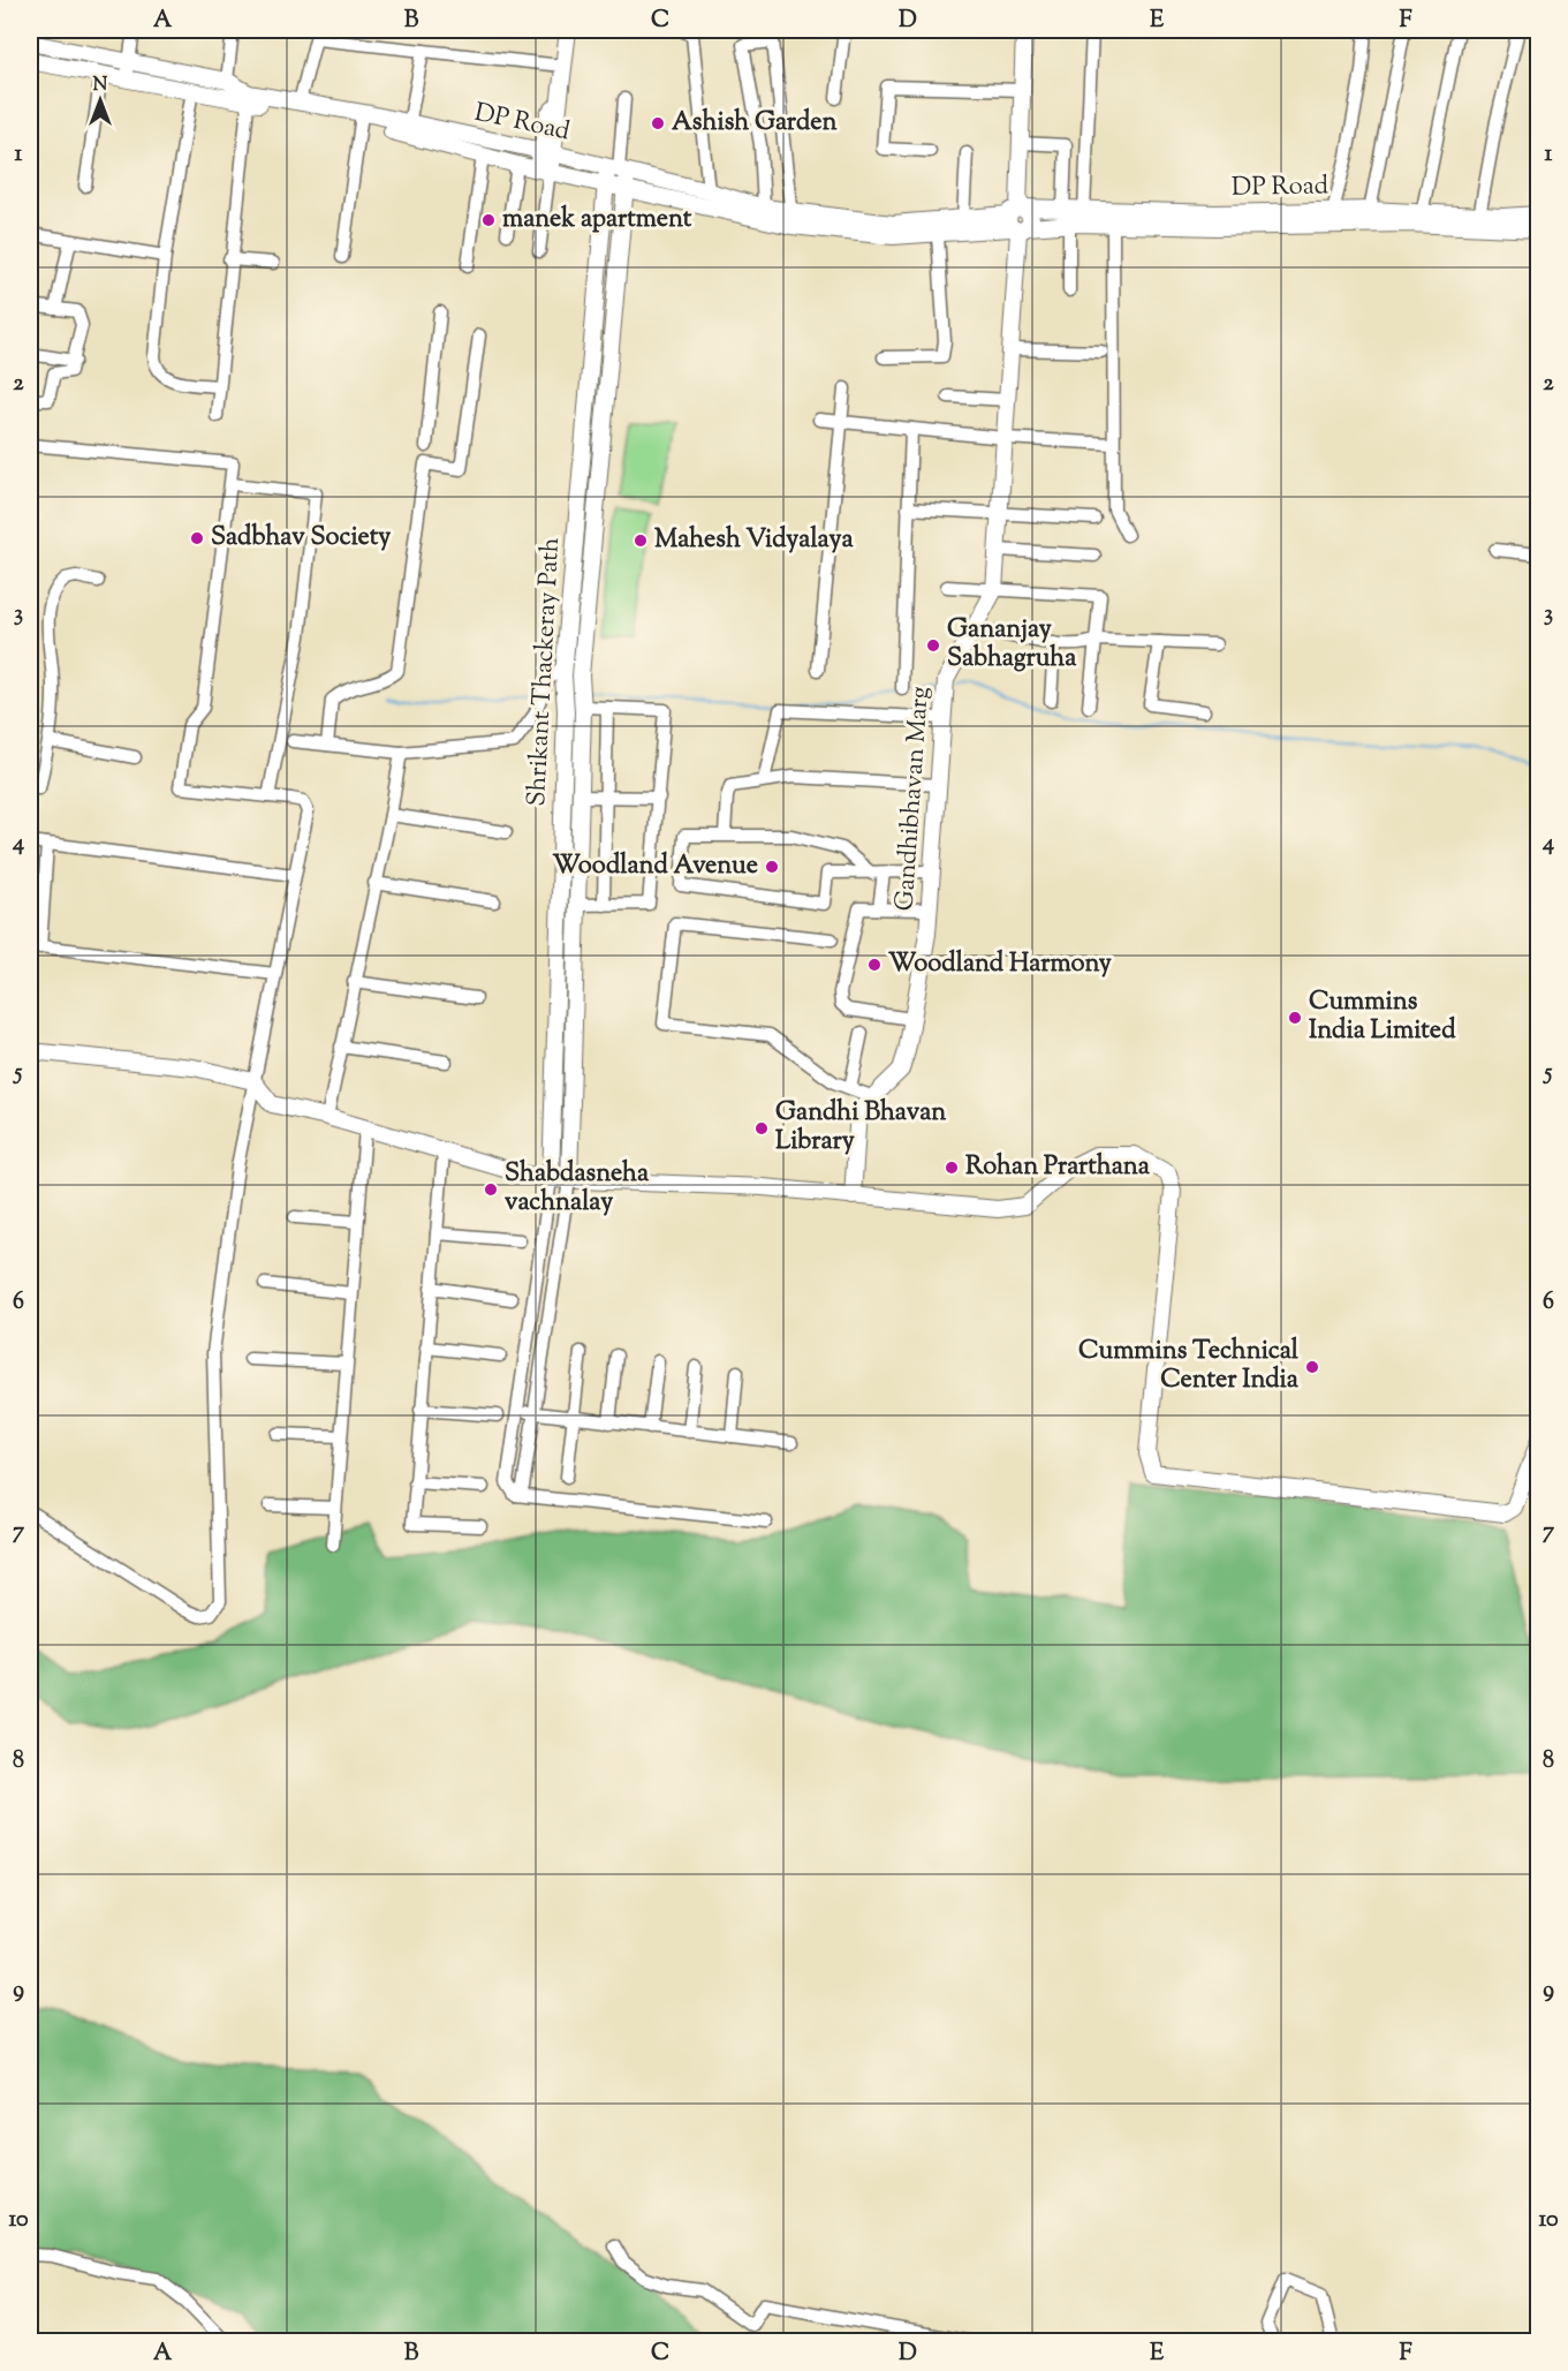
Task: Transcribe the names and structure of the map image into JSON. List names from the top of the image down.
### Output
{
  "streets": {
    "street": ["DP Road", "Shrikant Thackeray Path", "Gandhibhavan Marg"]
  },
  "crossings": [
    ["DP Road", "Shrikant Thackeray Path"],
    ["DP Road", "Gandhibhavan Marg"]
  ],
  "places": [
    "Ashish Garden",
    "manek apartment",
    "Sadbhav Society",
    "Mahesh Vidyalaya",
    "Gananjay Sabhagruha",
    "Woodland Avenue",
    "Woodland Harmony",
    "Cummins India Limited",
    "Gandhi Bhavan Library",
    "Rohan Prarthana",
    "Shabdasneha vachnalay",
    "Cummins Technical Center India"
  ],
  "north": "top",
  "grid": {
    "columns": [
      "A",
      "B",
      "C",
      "D",
      "E",
      "F"
    ],
    "rows": [
      "1",
      "2",
      "3",
      "4",
      "5",
      "6",
      "7",
      "8",
      "9",
      "10"
    ]
  }
}
